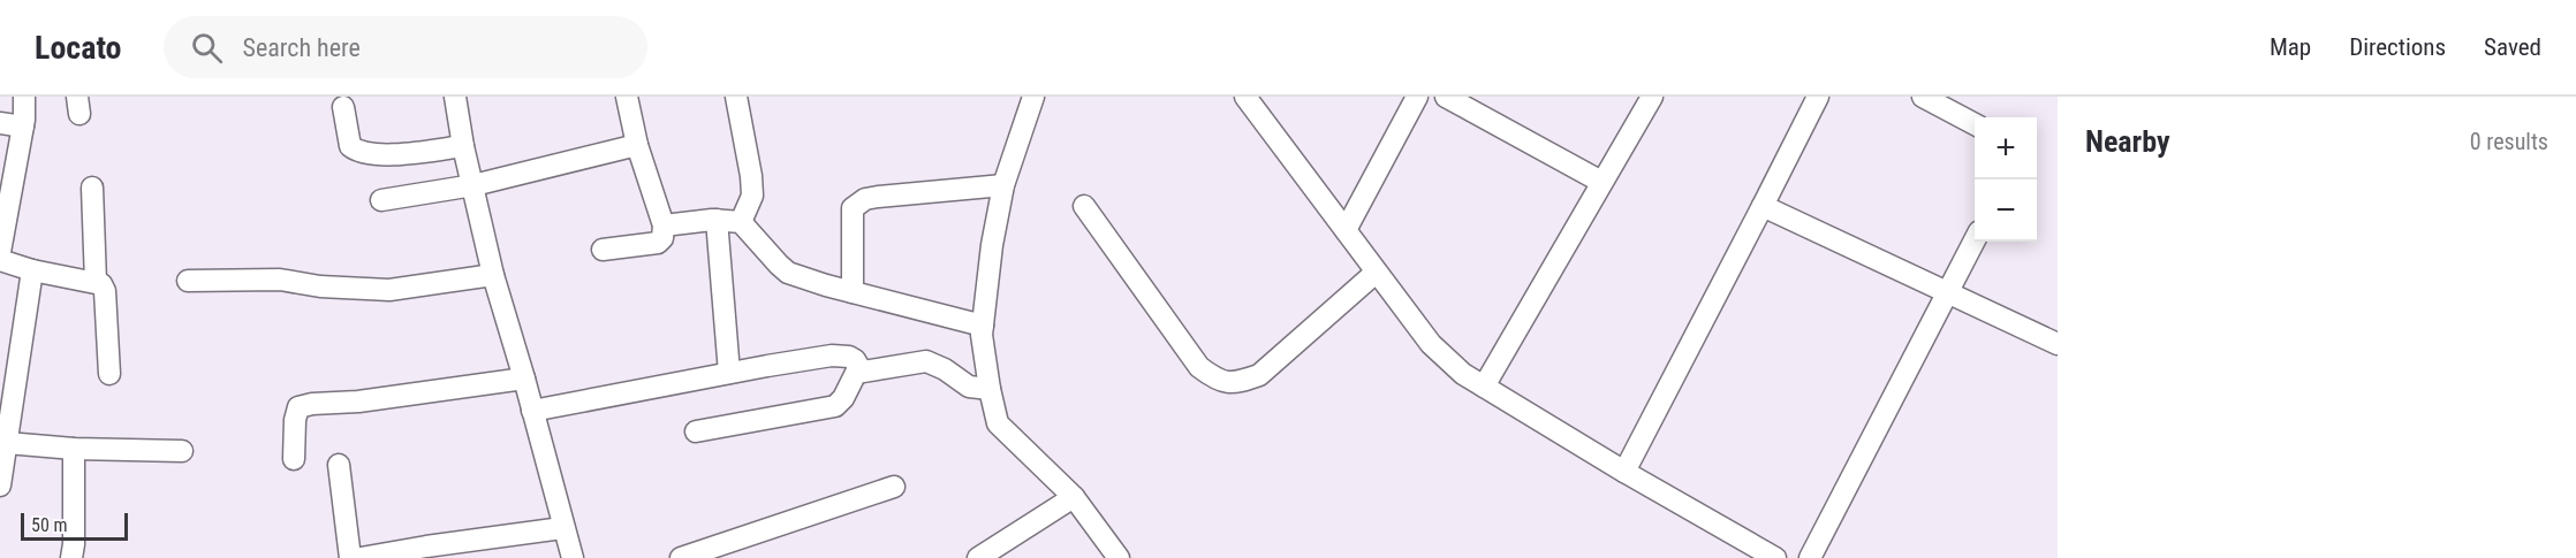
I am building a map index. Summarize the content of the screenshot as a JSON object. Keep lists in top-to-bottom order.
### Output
{
  "scale_bar": "50 m",
  "page": {
    "header": "Locato",
    "search": "Search here",
    "nav": ["Map", "Directions", "Saved"],
    "heading": ["Nearby", "0 results"],
    "map_buttons": ["+", "−"],
    "scale": "50 m"
  }
}
